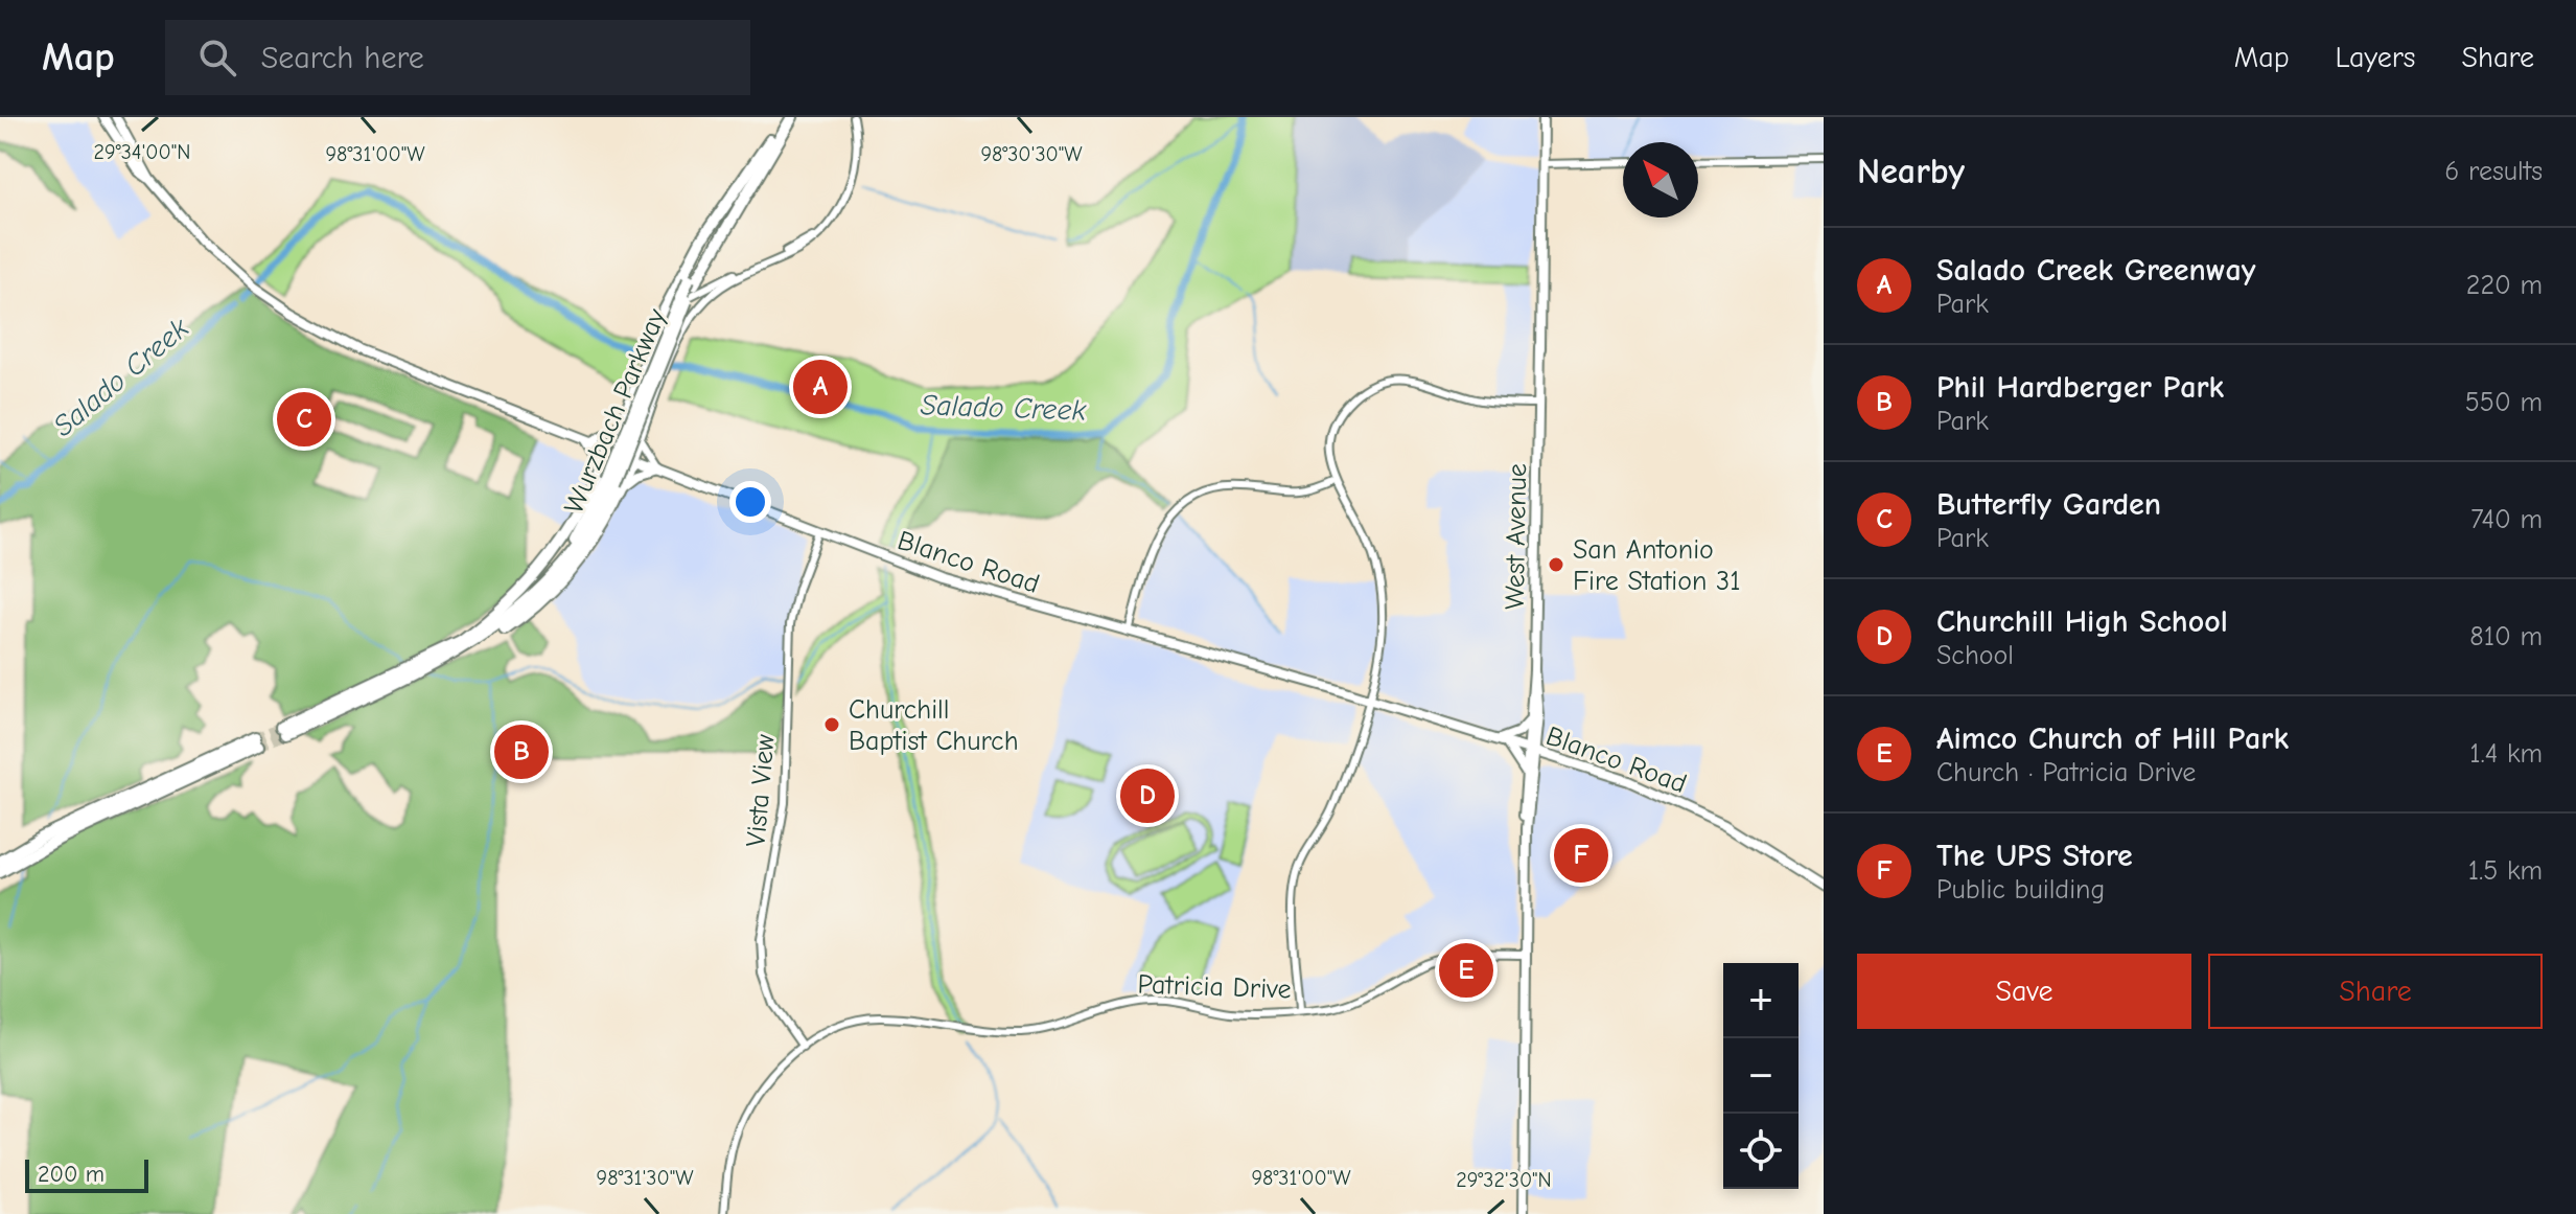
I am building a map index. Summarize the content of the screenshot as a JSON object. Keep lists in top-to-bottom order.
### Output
{
  "streets": {
    "highway": ["Wurzbach Parkway"],
    "main road": ["West Avenue", "Blanco Road"],
    "street": ["Vista View", "Patricia Drive"]
  },
  "crossings": [
    ["Wurzbach Parkway", "Blanco Road"],
    ["West Avenue", "Blanco Road"],
    ["West Avenue", "Patricia Drive"],
    ["Blanco Road", "Vista View"],
    ["Vista View", "Patricia Drive"]
  ],
  "water": ["Salado Creek"],
  "places": ["San Antonio Fire Station 31", "Churchill Baptist Church"],
  "scale_bar": "200 m",
  "north": "top left",
  "page": {
    "header": "Map",
    "search": "Search here",
    "nav": ["Map", "Layers", "Share"],
    "heading": ["Nearby", "6 results"],
    "list": [
      {
        "mark": "A",
        "name": "Salado Creek Greenway",
        "note": "Park",
        "value": "220 m"
      },
      {
        "mark": "B",
        "name": "Phil Hardberger Park",
        "note": "Park",
        "value": "550 m"
      },
      {
        "mark": "C",
        "name": "Butterfly Garden",
        "note": "Park",
        "value": "740 m"
      },
      {
        "mark": "D",
        "name": "Churchill High School",
        "note": "School",
        "value": "810 m"
      },
      {
        "mark": "E",
        "name": "Aimco Church of Hill Park",
        "note": "Church · Patricia Drive",
        "value": "1.4 km"
      },
      {
        "mark": "F",
        "name": "The UPS Store",
        "note": "Public building",
        "value": "1.5 km"
      }
    ],
    "pins": [
      "A",
      "C",
      "B",
      "D",
      "F",
      "E"
    ],
    "buttons": ["Save", "Share"],
    "map_buttons": ["+", "−"],
    "scale": "200 m"
  },
  "coordinates": [
    "29°34'00\"N",
    "98°30'30\"W",
    "98°31'00\"W",
    "98°31'30\"W",
    "29°32'30\"N"
  ]
}
